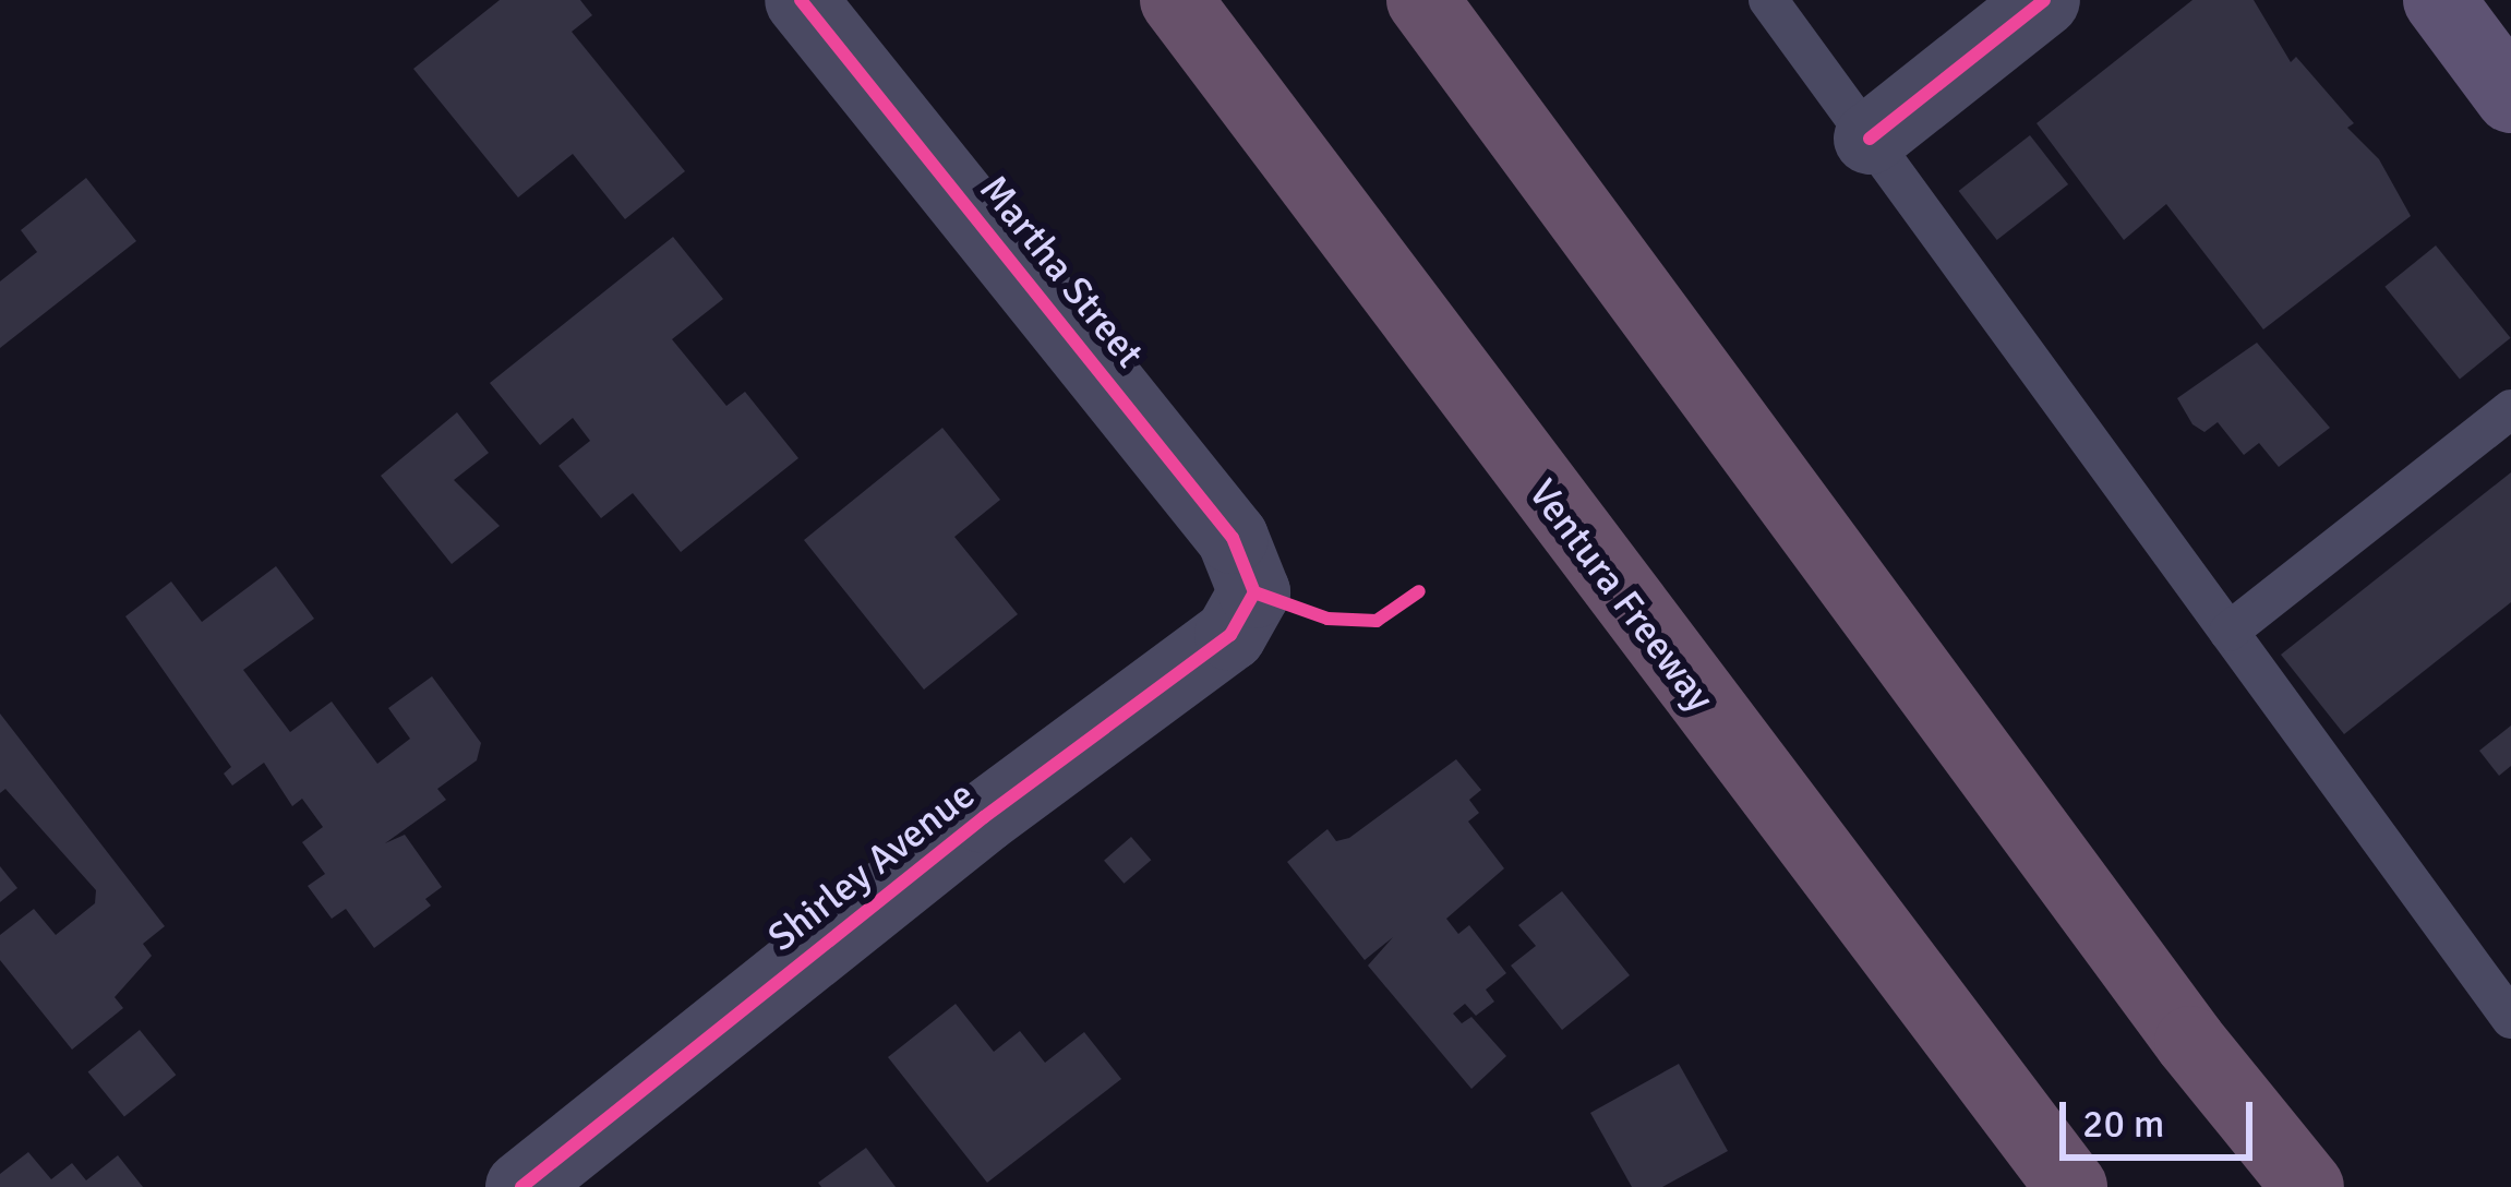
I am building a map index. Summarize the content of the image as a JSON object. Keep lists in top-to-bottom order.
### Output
{
  "streets": {
    "highway": ["Ventura Freeway"],
    "street": ["Martha Street", "Shirley Avenue"]
  },
  "crossings": [
    ["Martha Street", "Shirley Avenue"]
  ],
  "scale_bar": "20 m"
}
